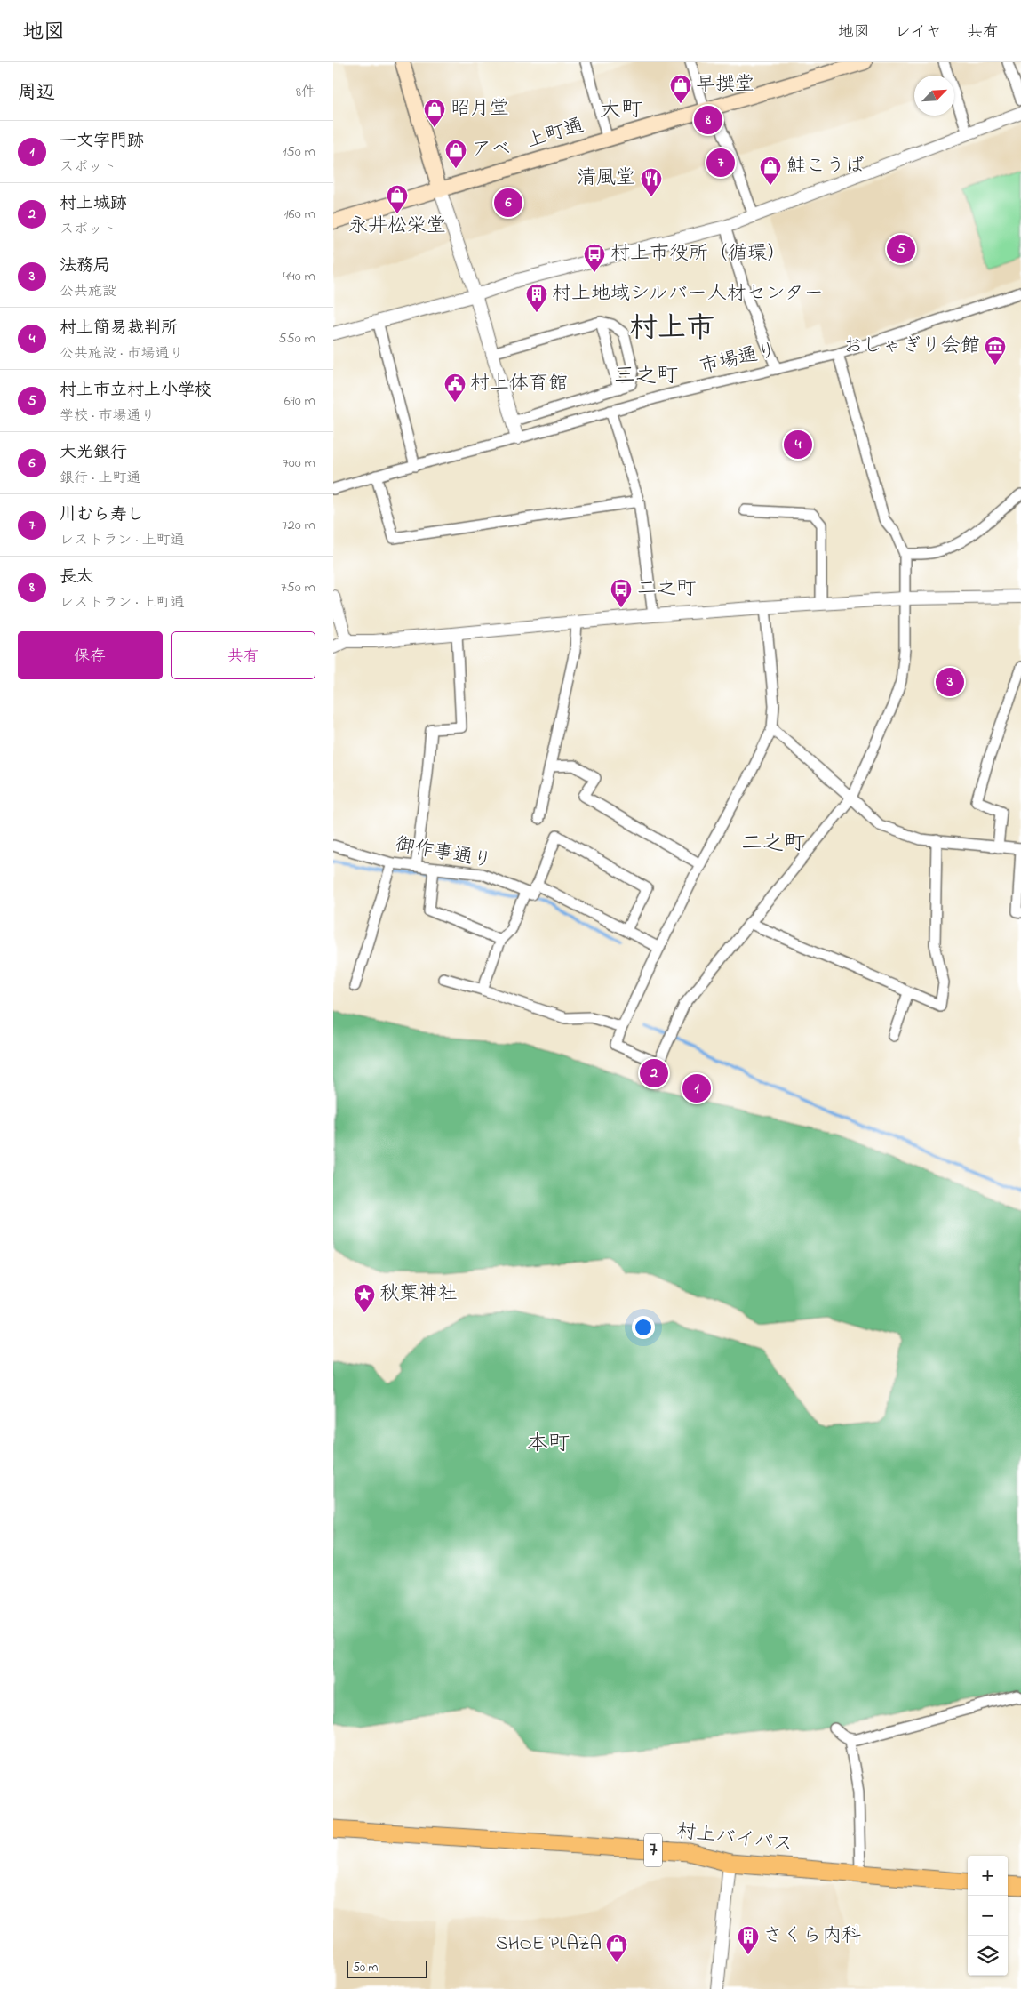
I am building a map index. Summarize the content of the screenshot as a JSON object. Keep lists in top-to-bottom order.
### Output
{
  "streets": {
    "highway": ["村上バイパス", "7"],
    "main road": ["上町通"],
    "street": ["市場通り", "御作事通り"]
  },
  "districts": [
    "大町",
    "村上市",
    "三之町",
    "二之町",
    "本町"
  ],
  "places": {
    "shop": [
      "早撰堂",
      "昭月堂",
      "アベ",
      "鮭こうば",
      "永井松栄堂",
      "SHOE PLAZA"
    ],
    "restaurant": ["清風堂"],
    "bus stop": ["村上市役所（循環）", "二之町"],
    "building": ["村上地域シルバー人材センター", "さくら内科"],
    "museum": ["おしゃぎり会館"],
    "public building": ["村上体育館"],
    "place": ["秋葉神社"]
  },
  "scale_bar": "50 m",
  "north": "top right",
  "page": {
    "header": "地図",
    "nav": ["地図", "レイヤ", "共有"],
    "heading": ["周辺", "8件"],
    "pins": [
      "8",
      "7",
      "6",
      "5",
      "4",
      "3",
      "2",
      "1"
    ],
    "list": [
      {
        "mark": "1",
        "name": "一文字門跡",
        "note": "スポット",
        "value": "150 m"
      },
      {
        "mark": "2",
        "name": "村上城跡",
        "note": "スポット",
        "value": "160 m"
      },
      {
        "mark": "3",
        "name": "法務局",
        "note": "公共施設",
        "value": "440 m"
      },
      {
        "mark": "4",
        "name": "村上簡易裁判所",
        "note": "公共施設 · 市場通り",
        "value": "550 m"
      },
      {
        "mark": "5",
        "name": "村上市立村上小学校",
        "note": "学校 · 市場通り",
        "value": "690 m"
      },
      {
        "mark": "6",
        "name": "大光銀行",
        "note": "銀行 · 上町通",
        "value": "700 m"
      },
      {
        "mark": "7",
        "name": "川むら寿し",
        "note": "レストラン · 上町通",
        "value": "720 m"
      },
      {
        "mark": "8",
        "name": "長太",
        "note": "レストラン · 上町通",
        "value": "750 m"
      }
    ],
    "buttons": ["保存", "共有"],
    "map_buttons": ["+", "−"],
    "scale": "50 m"
  }
}
